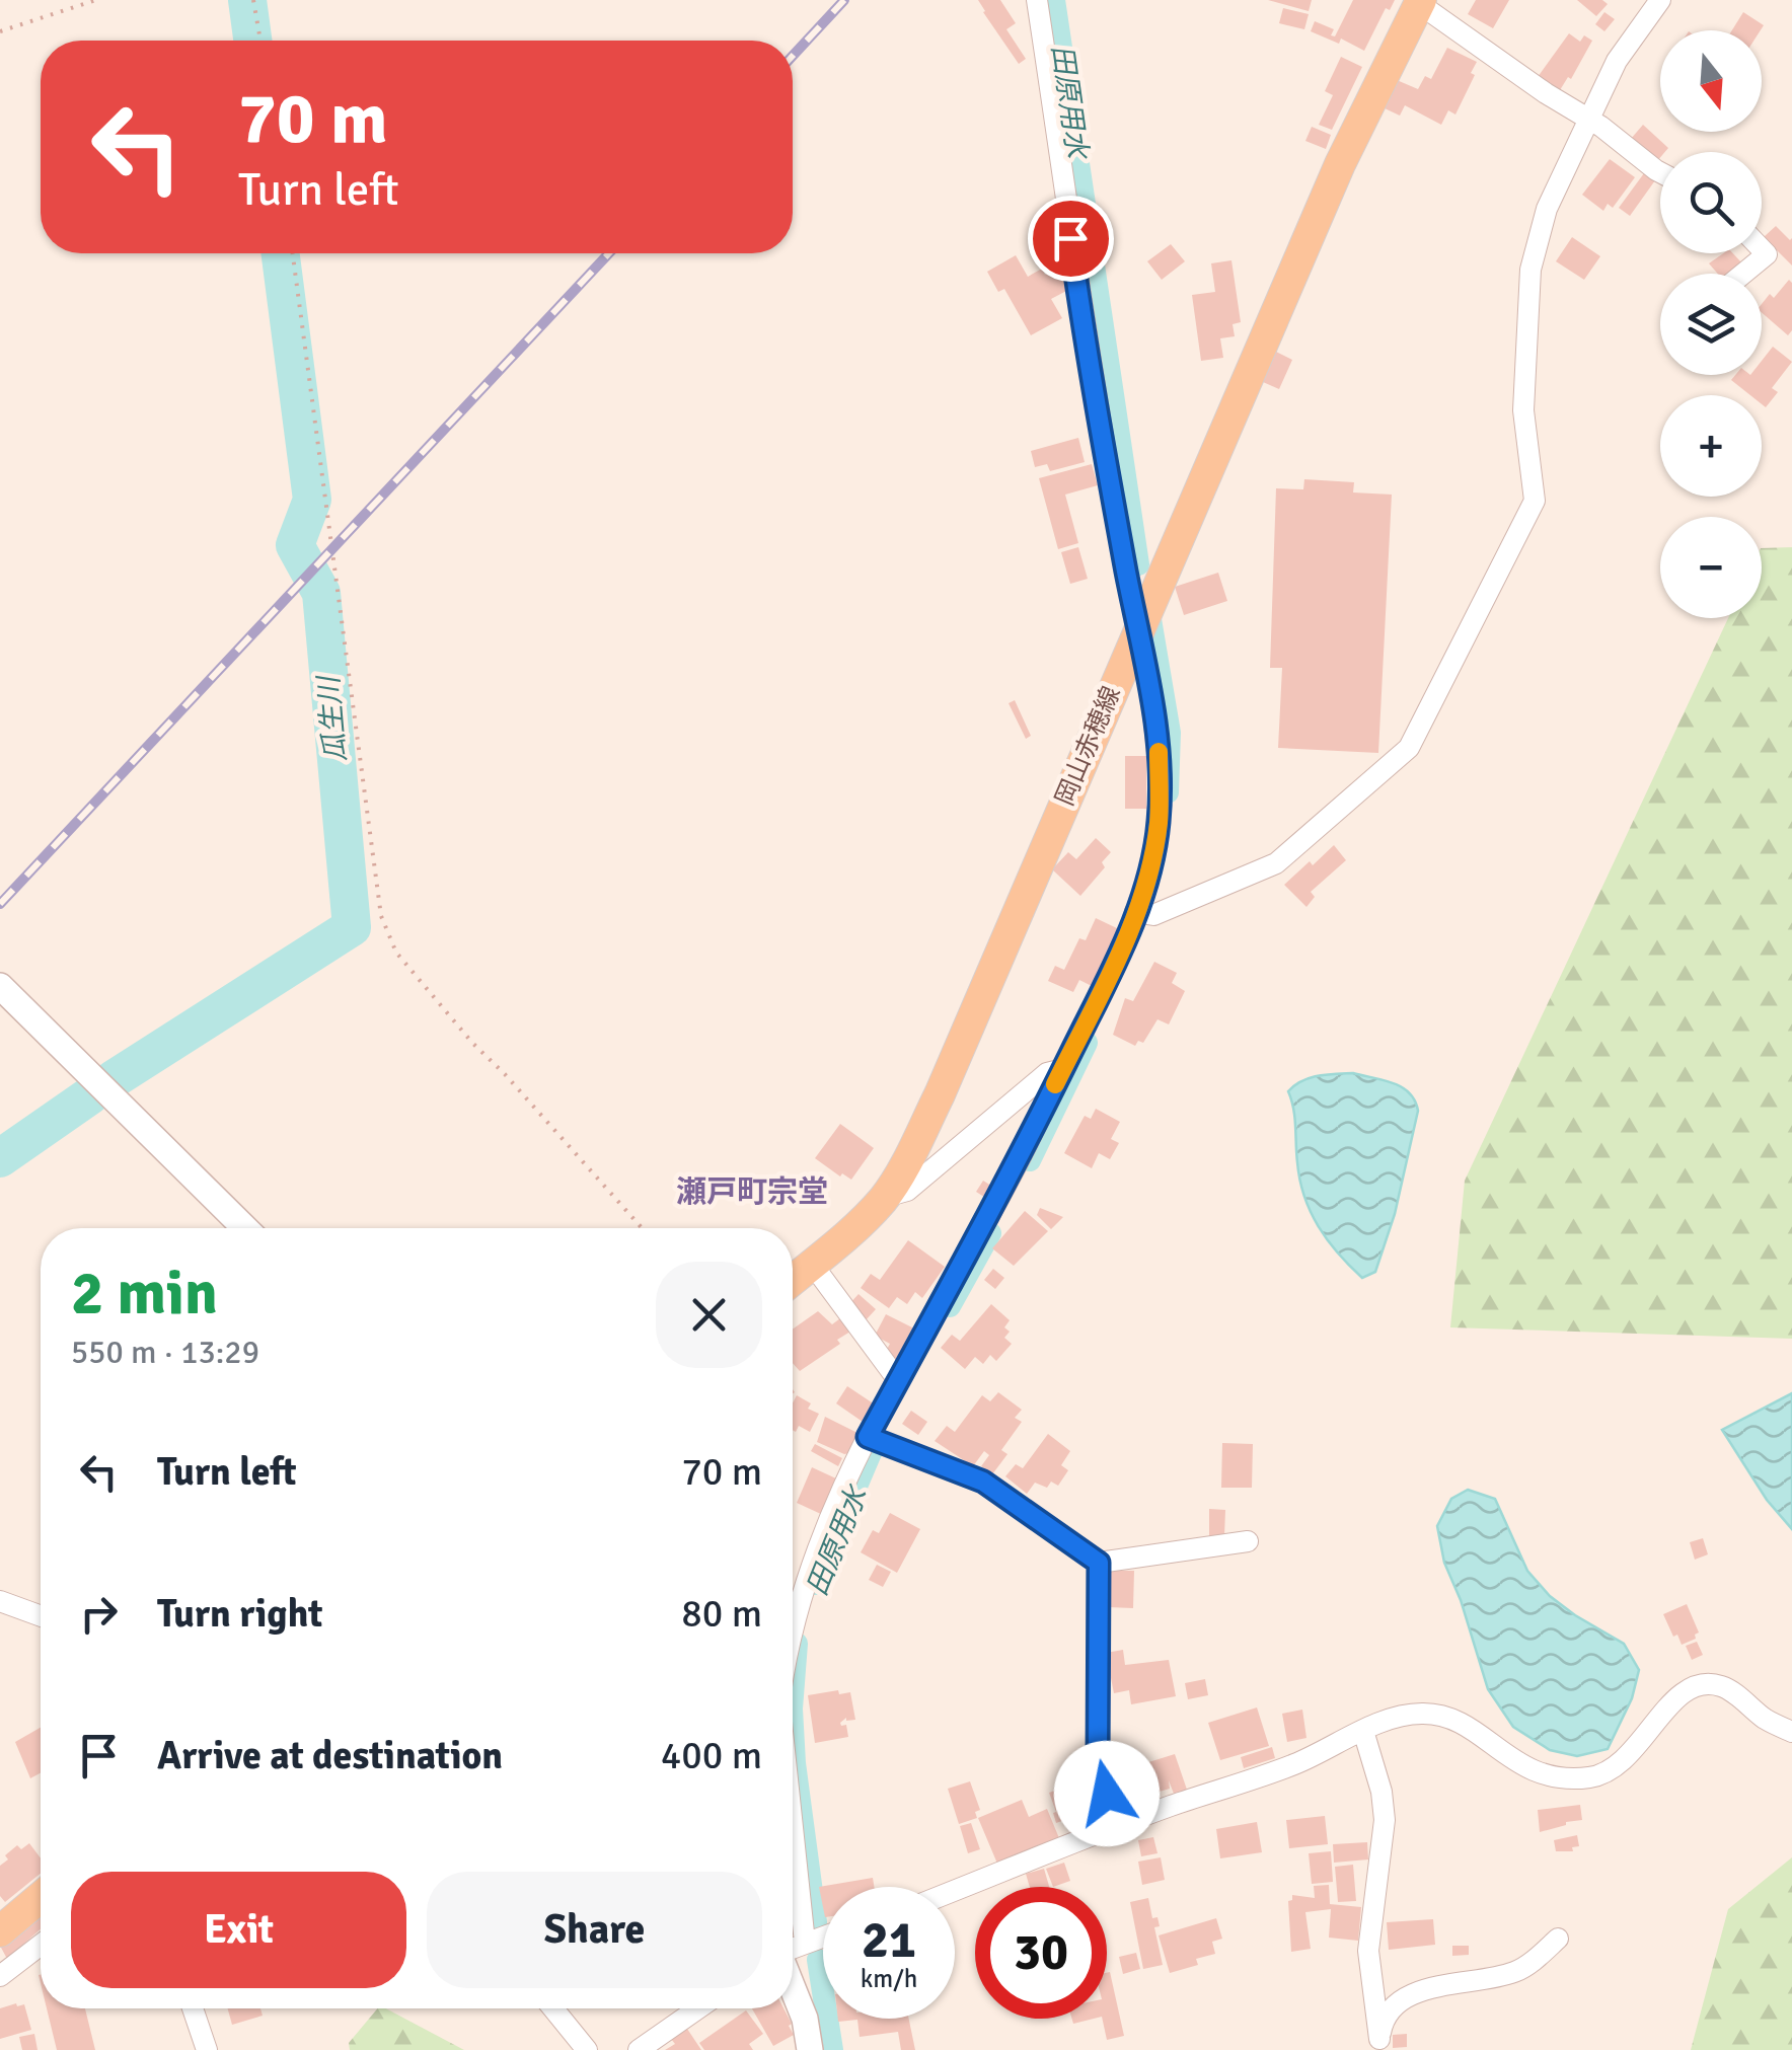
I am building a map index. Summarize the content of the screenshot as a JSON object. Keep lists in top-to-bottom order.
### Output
{
  "streets": {
    "main road": ["岡山赤穂線"]
  },
  "districts": ["瀬戸町宗堂"],
  "water": ["田原用水", "瓜生川"],
  "north": "bottom",
  "page": {
    "map_buttons": ["+", "−"],
    "turn": ["70 m", "Turn left"],
    "heading": ["2 min", "550 m · 13:29"],
    "list": [
      {
        "name": "Turn left",
        "value": "70 m"
      },
      {
        "name": "Turn right",
        "value": "80 m"
      },
      {
        "name": "Arrive at destination",
        "value": "400 m"
      }
    ],
    "buttons": ["Exit", "Share"],
    "speed": "21 km/h",
    "limit": "30"
  }
}
